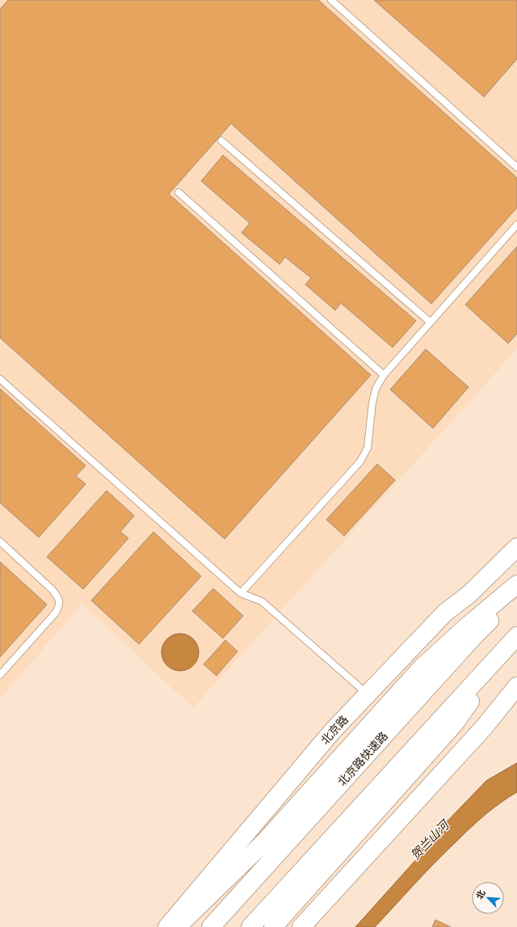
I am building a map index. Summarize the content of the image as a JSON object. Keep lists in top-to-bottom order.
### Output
{
  "streets": {
    "main road": ["北京路", "北京路快速路"]
  },
  "water": ["贺兰山河"],
  "north": "top left"
}
